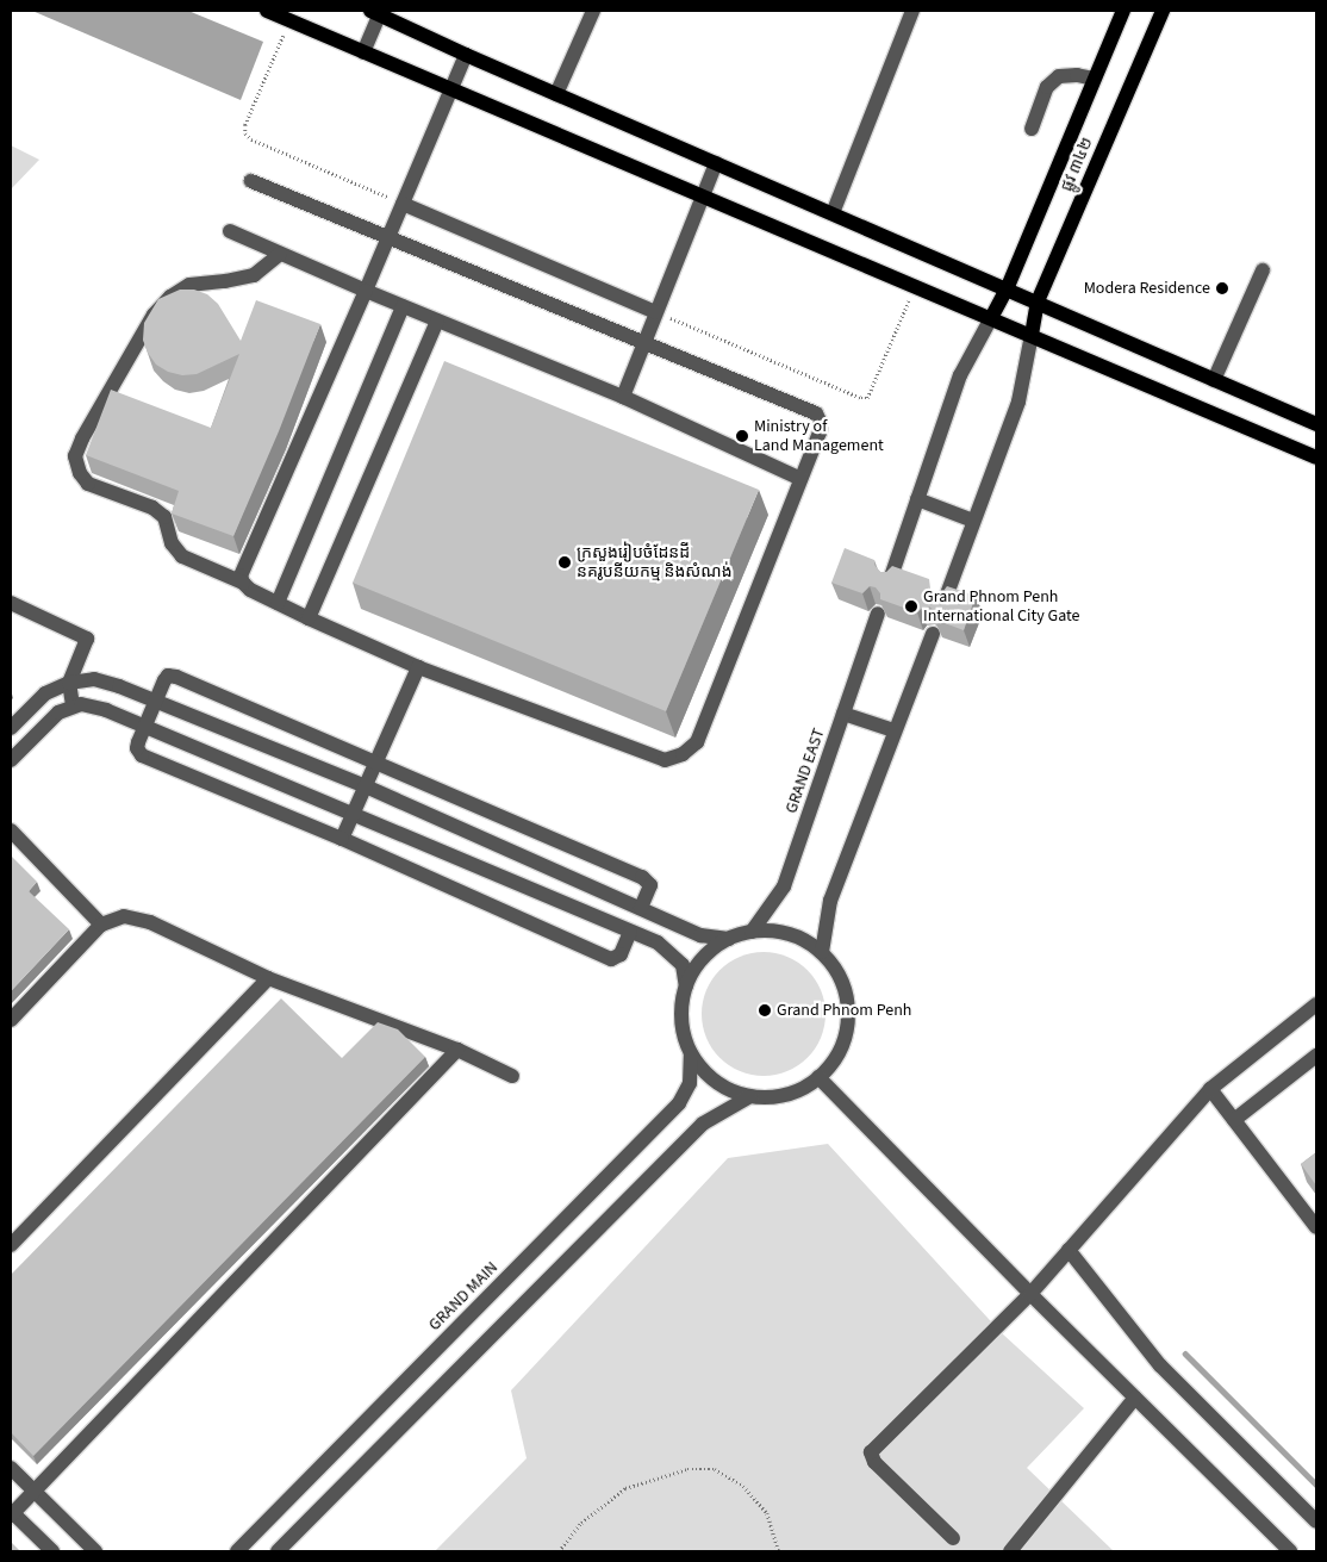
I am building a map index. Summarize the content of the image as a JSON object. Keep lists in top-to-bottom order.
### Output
{
  "streets": {
    "main road": ["ផ្លូវ ៣៤២"],
    "street": ["GRAND EAST", "GRAND MAIN"]
  },
  "crossings": [
    ["GRAND EAST", "GRAND MAIN"]
  ],
  "places": [
    "Modera Residence",
    "Ministry of Land Management",
    "ក្រសួងរៀបចំដែនដី នគរូបនីយកម្ម និងសំណង់",
    "Grand Phnom Penh International City Gate",
    "Grand Phnom Penh"
  ]
}
